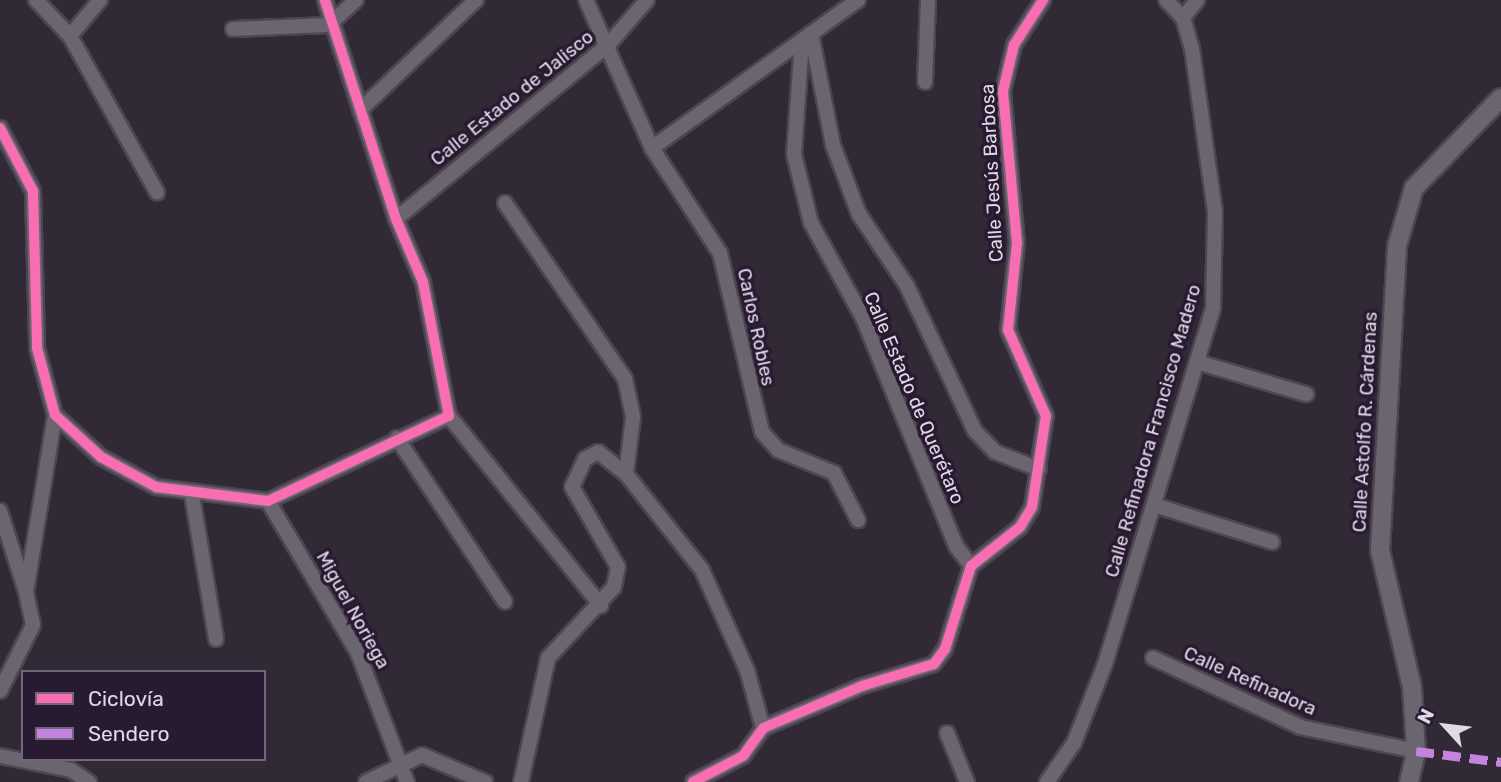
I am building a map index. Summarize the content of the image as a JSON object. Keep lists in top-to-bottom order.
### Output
{
  "streets": {
    "street": [
      "Calle Estado de Jalisco",
      "Calle Jesús Barbosa",
      "Carlos Robles",
      "Calle Estado de Querétaro",
      "Calle Astolfo R. Cárdenas",
      "Calle Refinadora Francisco Madero",
      "Miguel Noriega",
      "Calle Refinadora"
    ]
  },
  "crossings": [
    ["Calle Estado de Jalisco", "Carlos Robles"],
    ["Calle Jesús Barbosa", "Calle Estado de Querétaro"],
    ["Calle Astolfo R. Cárdenas", "Calle Refinadora"]
  ],
  "legend": ["Ciclovía", "Sendero"],
  "north": "top left"
}
